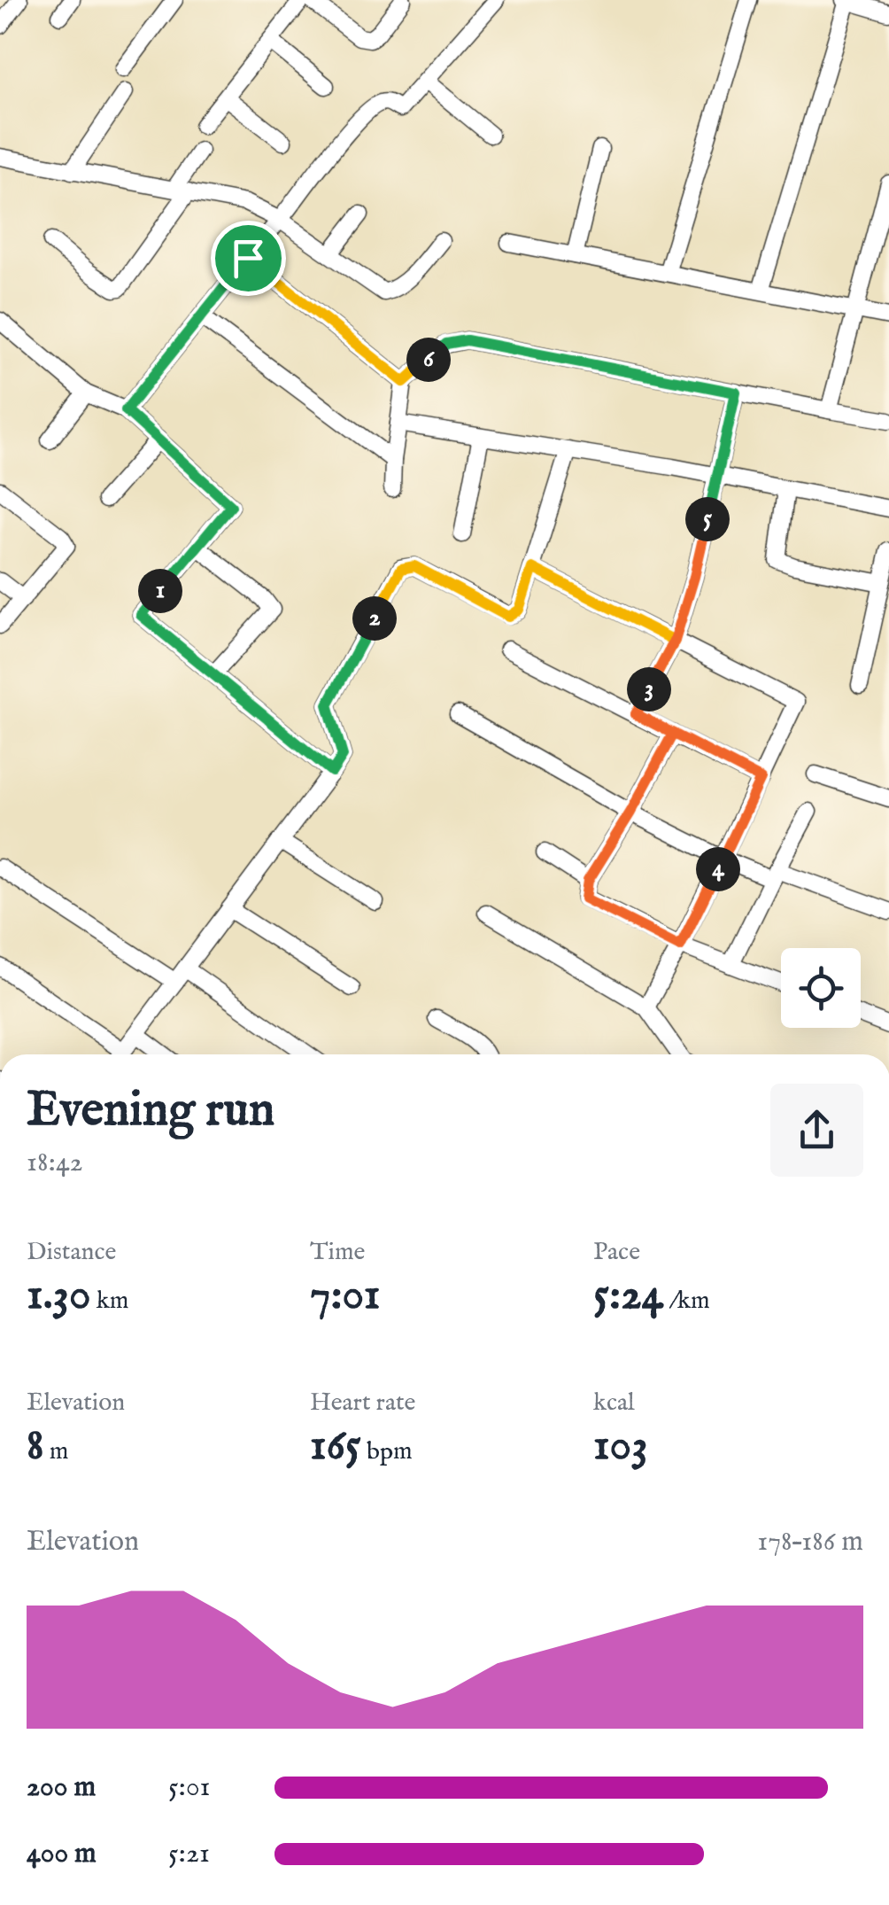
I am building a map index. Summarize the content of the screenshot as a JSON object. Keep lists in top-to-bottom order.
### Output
{
  "page": {
    "pins": [
      "6",
      "5",
      "1",
      "2",
      "3",
      "4"
    ],
    "heading": ["Evening run", "18:42"],
    "stats": [
      ["Distance", "1.30 km"],
      ["Time", "7:01"],
      ["Pace", "5:24 /km"],
      ["Elevation", "8 m"],
      ["Heart rate", "165 bpm"],
      ["kcal", "103"]
    ],
    "chart": ["Elevation", "178–186 m"],
    "list": [
      {
        "name": "200 m",
        "note": "5:01"
      },
      {
        "name": "400 m",
        "note": "5:21"
      }
    ]
  }
}
